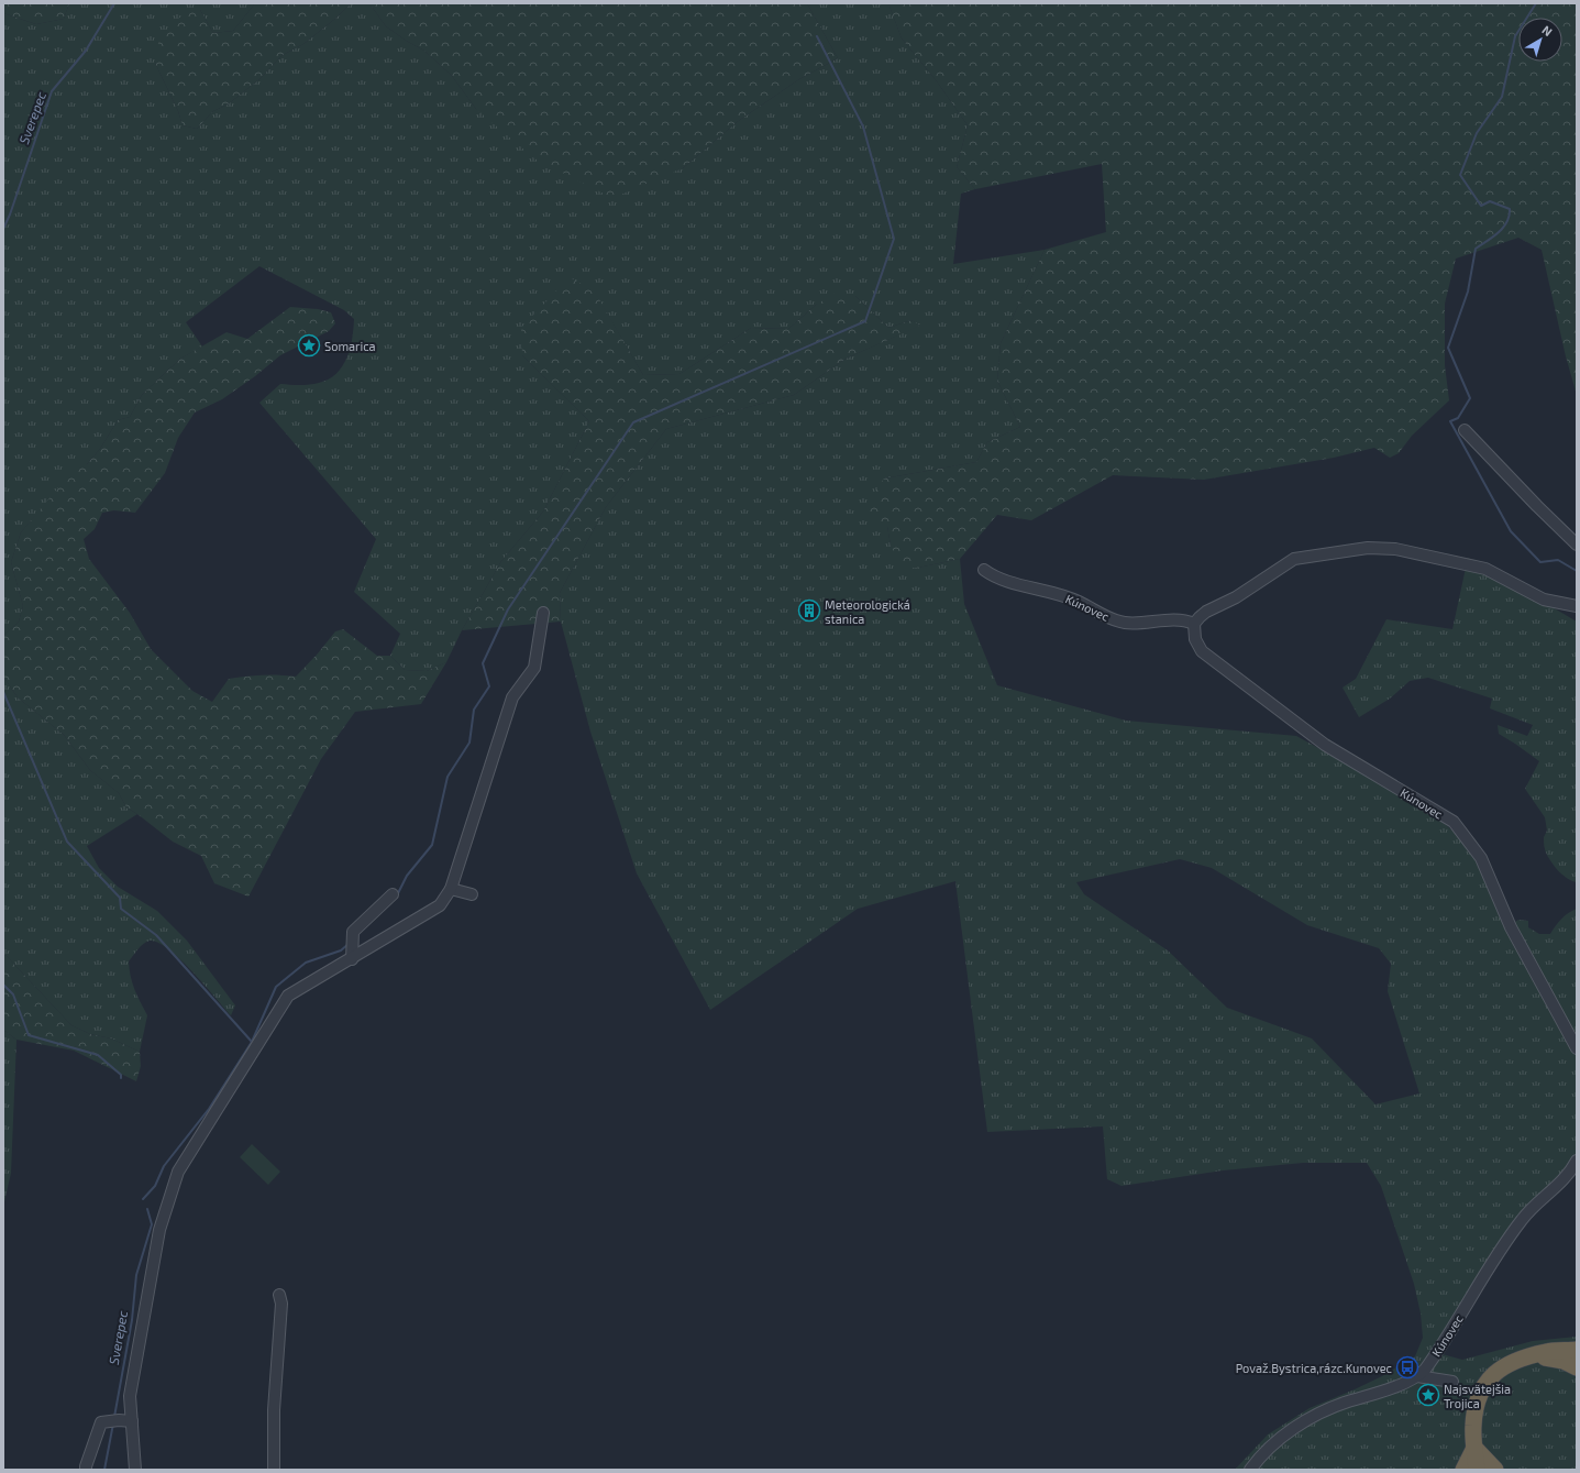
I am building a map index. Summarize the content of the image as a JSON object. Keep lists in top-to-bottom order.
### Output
{
  "streets": {
    "street": ["Kúnovec"]
  },
  "water": ["Sverepec"],
  "places": {
    "place": ["Somarica", "Najsvätejšia Trojica"],
    "building": ["Meteorologická stanica"],
    "bus stop": ["Považ.Bystrica,rázc.Kunovec"]
  },
  "north": "top right"
}
